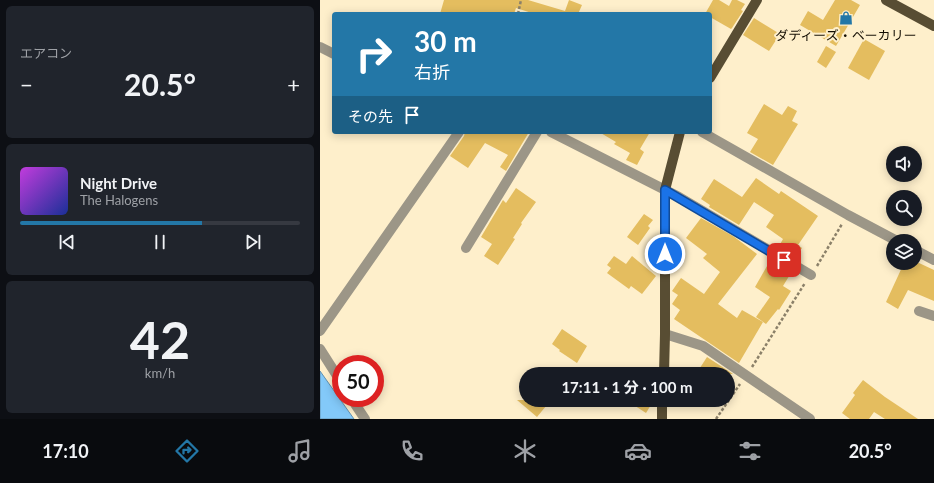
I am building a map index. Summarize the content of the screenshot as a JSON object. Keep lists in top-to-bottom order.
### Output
{
  "places": {
    "shop": ["ダディーズ・ベーカリー"]
  },
  "page": {
    "tile": [
      "エアコン",
      ["42", "km/h"]
    ],
    "turn": ["30 m", "右折"],
    "heat": ["−", "20.5°", "+"],
    "then": "その先",
    "song": ["Night Drive", "The Halogens"],
    "limit": "50",
    "trip": "17:11 · 1 分 · 100 m",
    "tabs": ["17:10", "20.5°"]
  }
}
